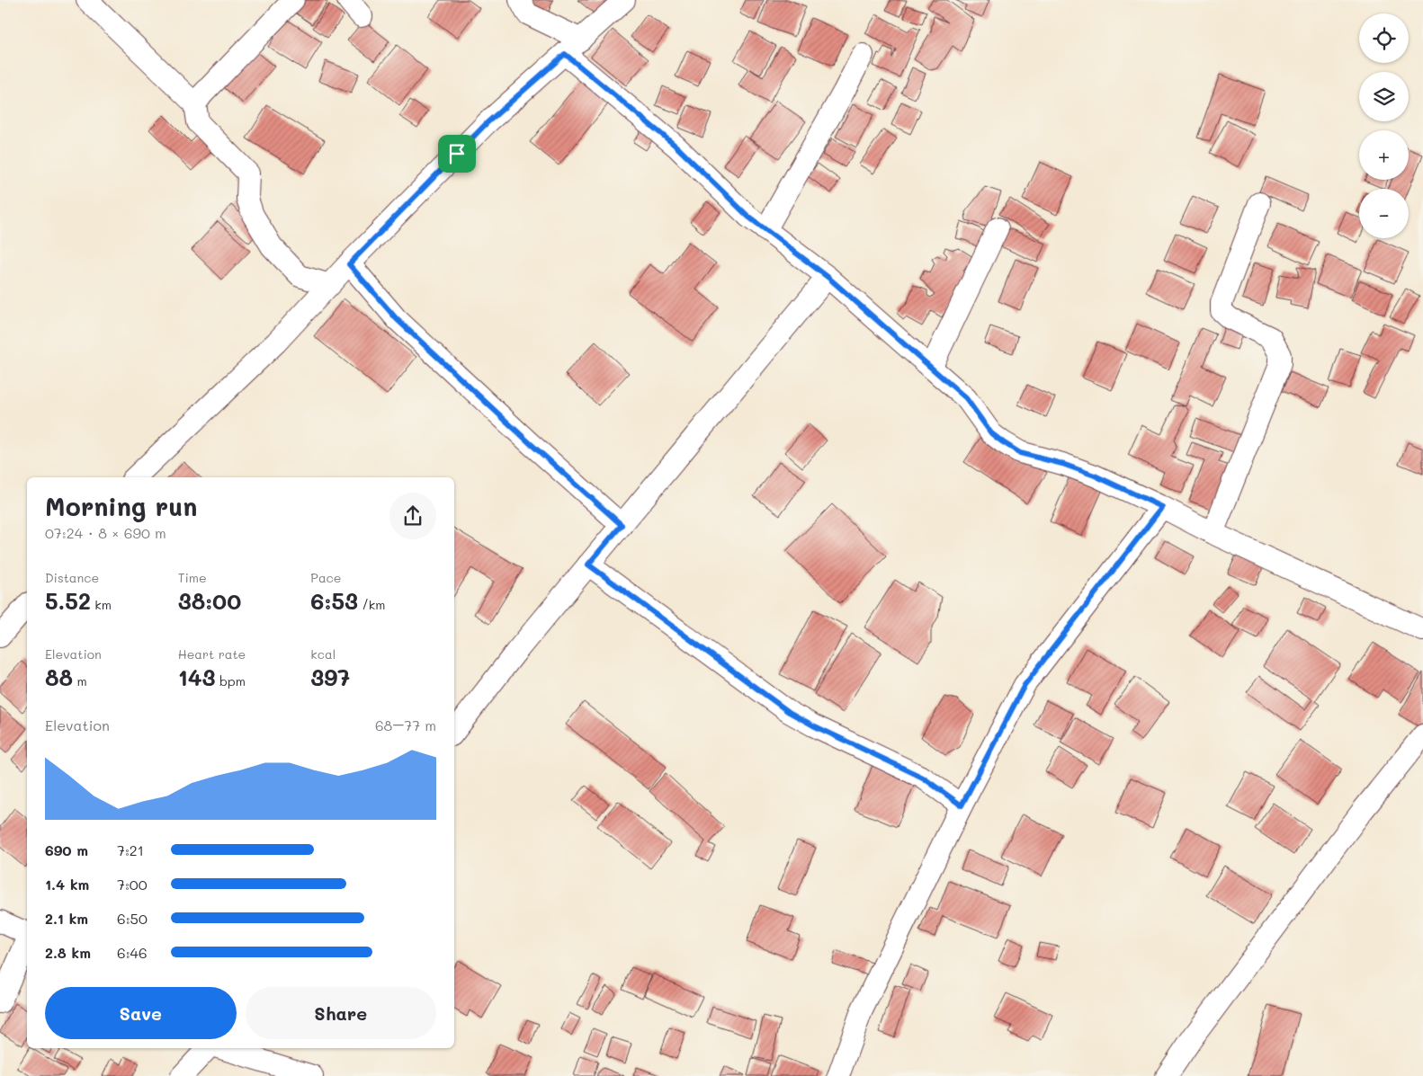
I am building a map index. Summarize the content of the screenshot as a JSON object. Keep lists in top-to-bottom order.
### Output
{
  "page": {
    "map_buttons": ["+", "−"],
    "heading": ["Morning run", "07:24 · 8 × 690 m"],
    "stats": [
      ["Distance", "5.52 km"],
      ["Time", "38:00"],
      ["Pace", "6:53 /km"],
      ["Elevation", "88 m"],
      ["Heart rate", "143 bpm"],
      ["kcal", "397"]
    ],
    "chart": ["Elevation", "68–77 m"],
    "list": [
      {
        "name": "690 m",
        "note": "7:21"
      },
      {
        "name": "1.4 km",
        "note": "7:00"
      },
      {
        "name": "2.1 km",
        "note": "6:50"
      },
      {
        "name": "2.8 km",
        "note": "6:46"
      }
    ],
    "buttons": ["Save", "Share"]
  }
}
